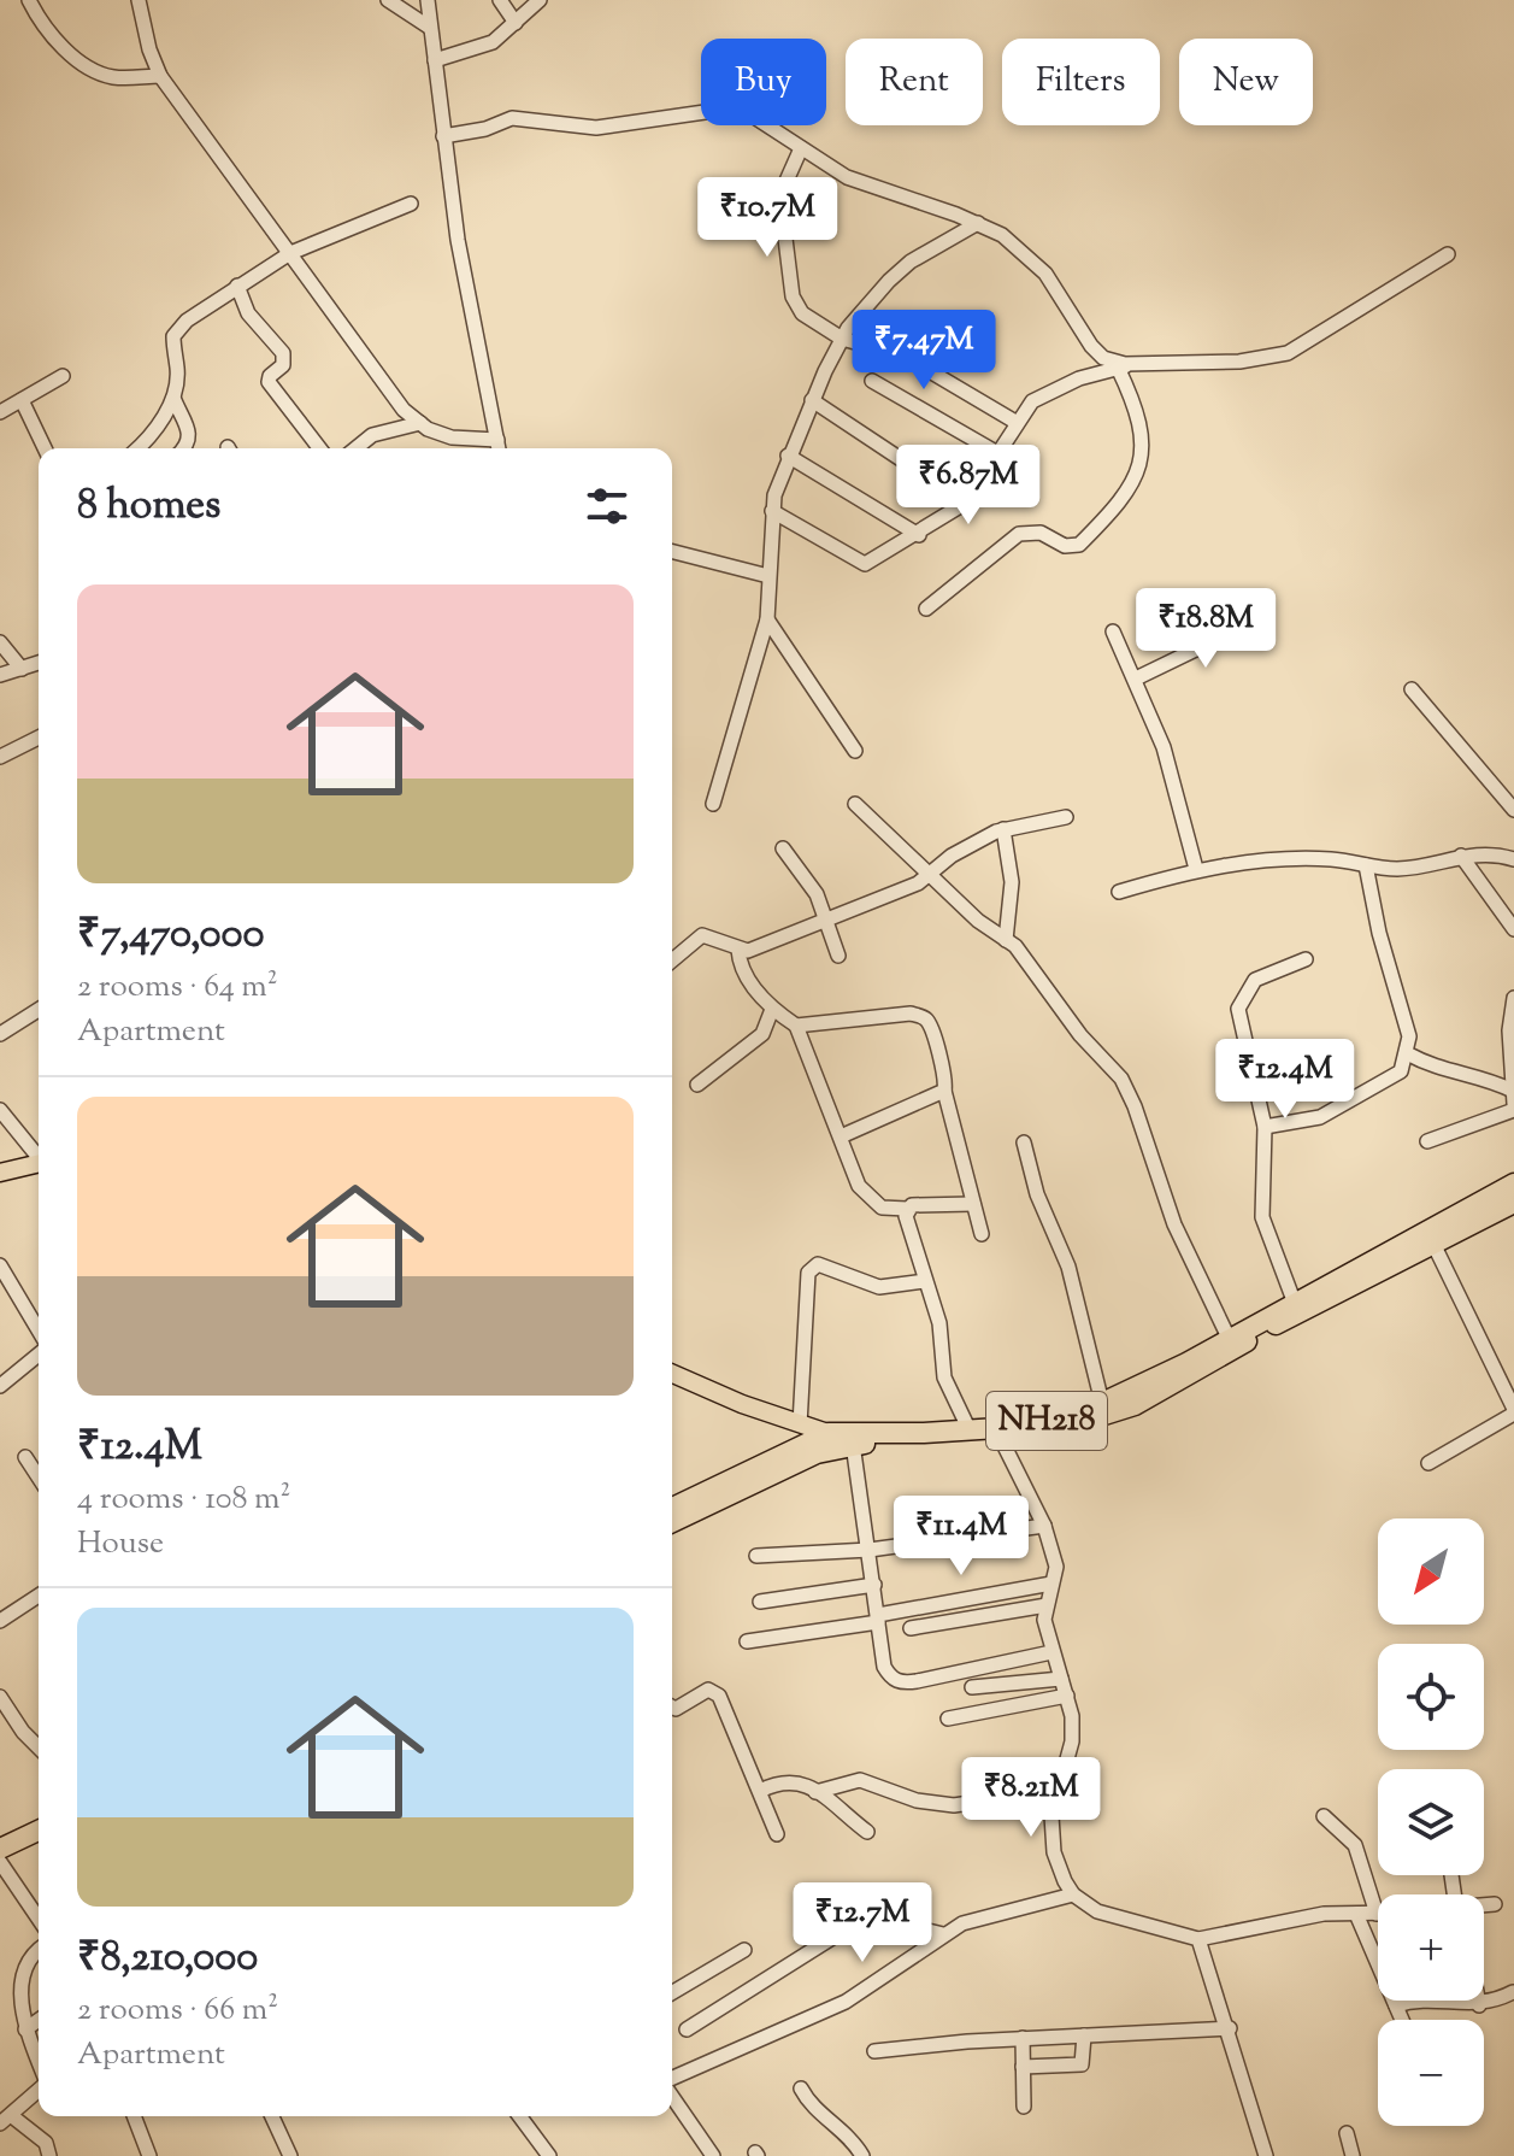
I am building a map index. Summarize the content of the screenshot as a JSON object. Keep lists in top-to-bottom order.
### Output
{
  "streets": {
    "highway": ["NH218"]
  },
  "north": "bottom left",
  "page": {
    "chip": [
      "Buy",
      "Rent",
      "Filters",
      "New"
    ],
    "price": [
      "₹10.7M",
      "₹7.47M",
      "₹6.87M",
      "₹18.8M",
      "₹12.4M",
      "₹11.4M",
      "₹8.21M",
      "₹12.7M"
    ],
    "heading": "8 homes",
    "list": [
      {
        "name": "₹7,470,000",
        "note": "2 rooms · 64 m² · Apartment"
      },
      {
        "name": "₹12.4M",
        "note": "4 rooms · 108 m² · House"
      },
      {
        "name": "₹8,210,000",
        "note": "2 rooms · 66 m² · Apartment"
      }
    ],
    "map_buttons": ["+", "−"]
  }
}
